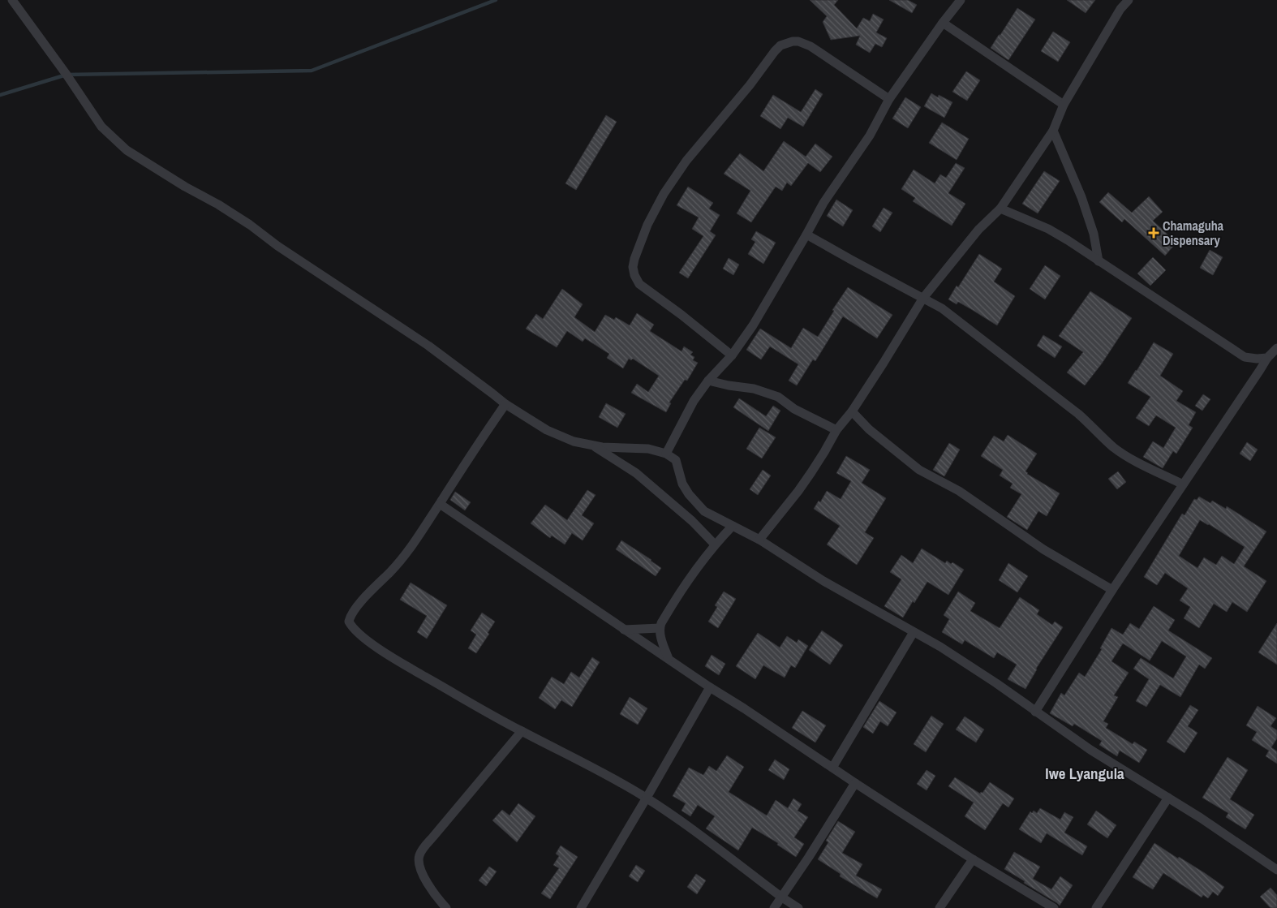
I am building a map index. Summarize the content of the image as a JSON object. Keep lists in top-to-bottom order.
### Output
{
  "districts": ["Iwe Lyangula"],
  "places": {
    "health": ["Chamaguha Dispensary"]
  }
}
